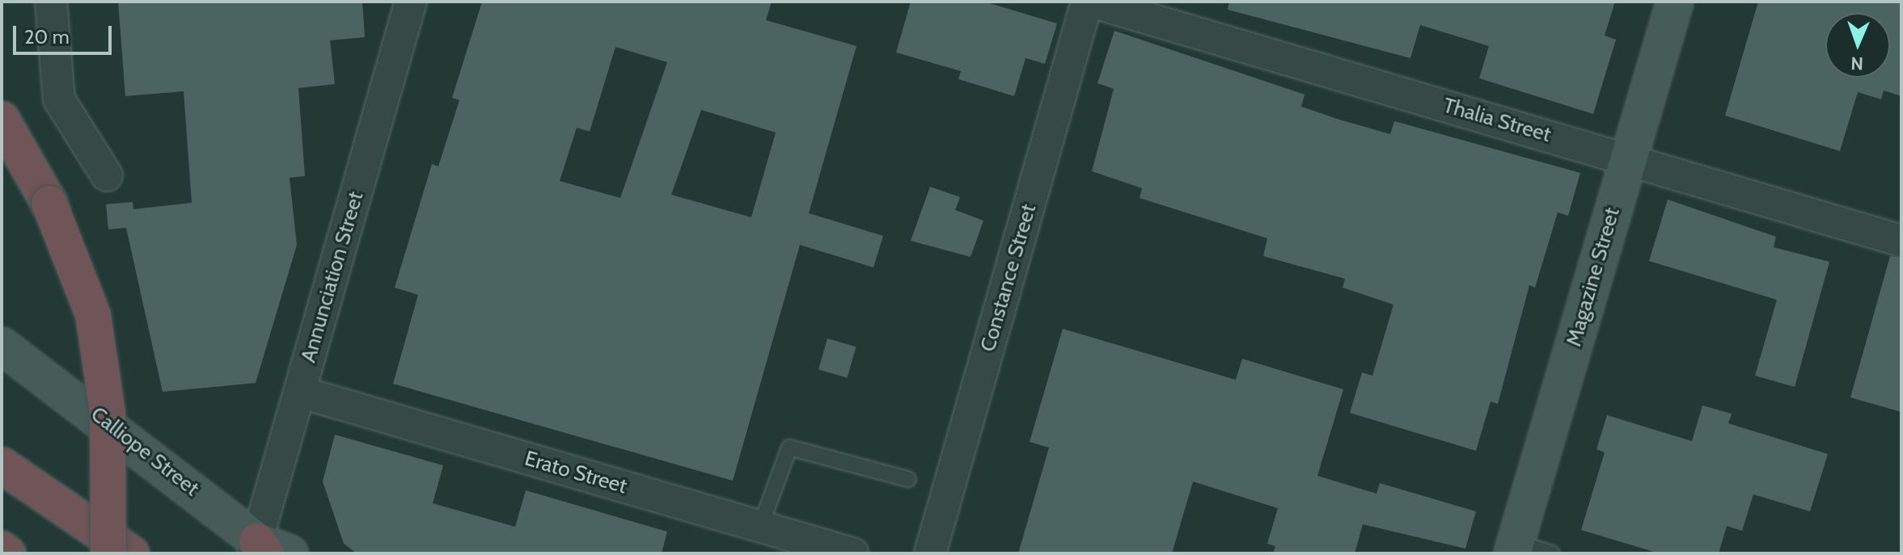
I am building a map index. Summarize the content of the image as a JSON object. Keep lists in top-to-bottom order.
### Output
{
  "streets": {
    "street": [
      "Thalia Street",
      "Annunciation Street",
      "Magazine Street",
      "Constance Street",
      "Calliope Street",
      "Erato Street"
    ]
  },
  "crossings": [
    ["Thalia Street", "Magazine Street"],
    ["Thalia Street", "Constance Street"],
    ["Annunciation Street", "Calliope Street"],
    ["Annunciation Street", "Erato Street"]
  ],
  "scale_bar": "20 m",
  "north": "bottom"
}
